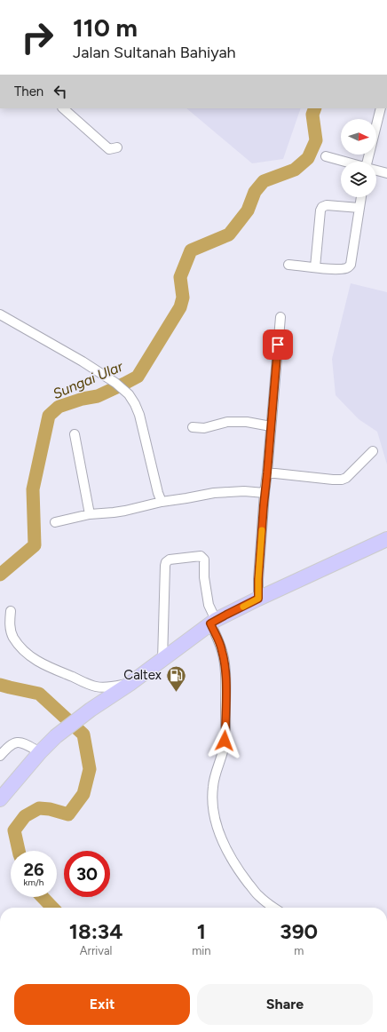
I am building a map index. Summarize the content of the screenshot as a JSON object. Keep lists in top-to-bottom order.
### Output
{
  "water": ["Sungai Ular"],
  "places": {
    "fuel station": ["Caltex"]
  },
  "north": "right",
  "page": {
    "turn": ["110 m", "Jalan Sultanah Bahiyah"],
    "then": "Then",
    "speed": "26 km/h",
    "limit": "30",
    "eta": [
      "18:34",
      "Arrival",
      "1",
      "min",
      "390",
      "m"
    ],
    "buttons": ["Exit", "Share"]
  }
}
